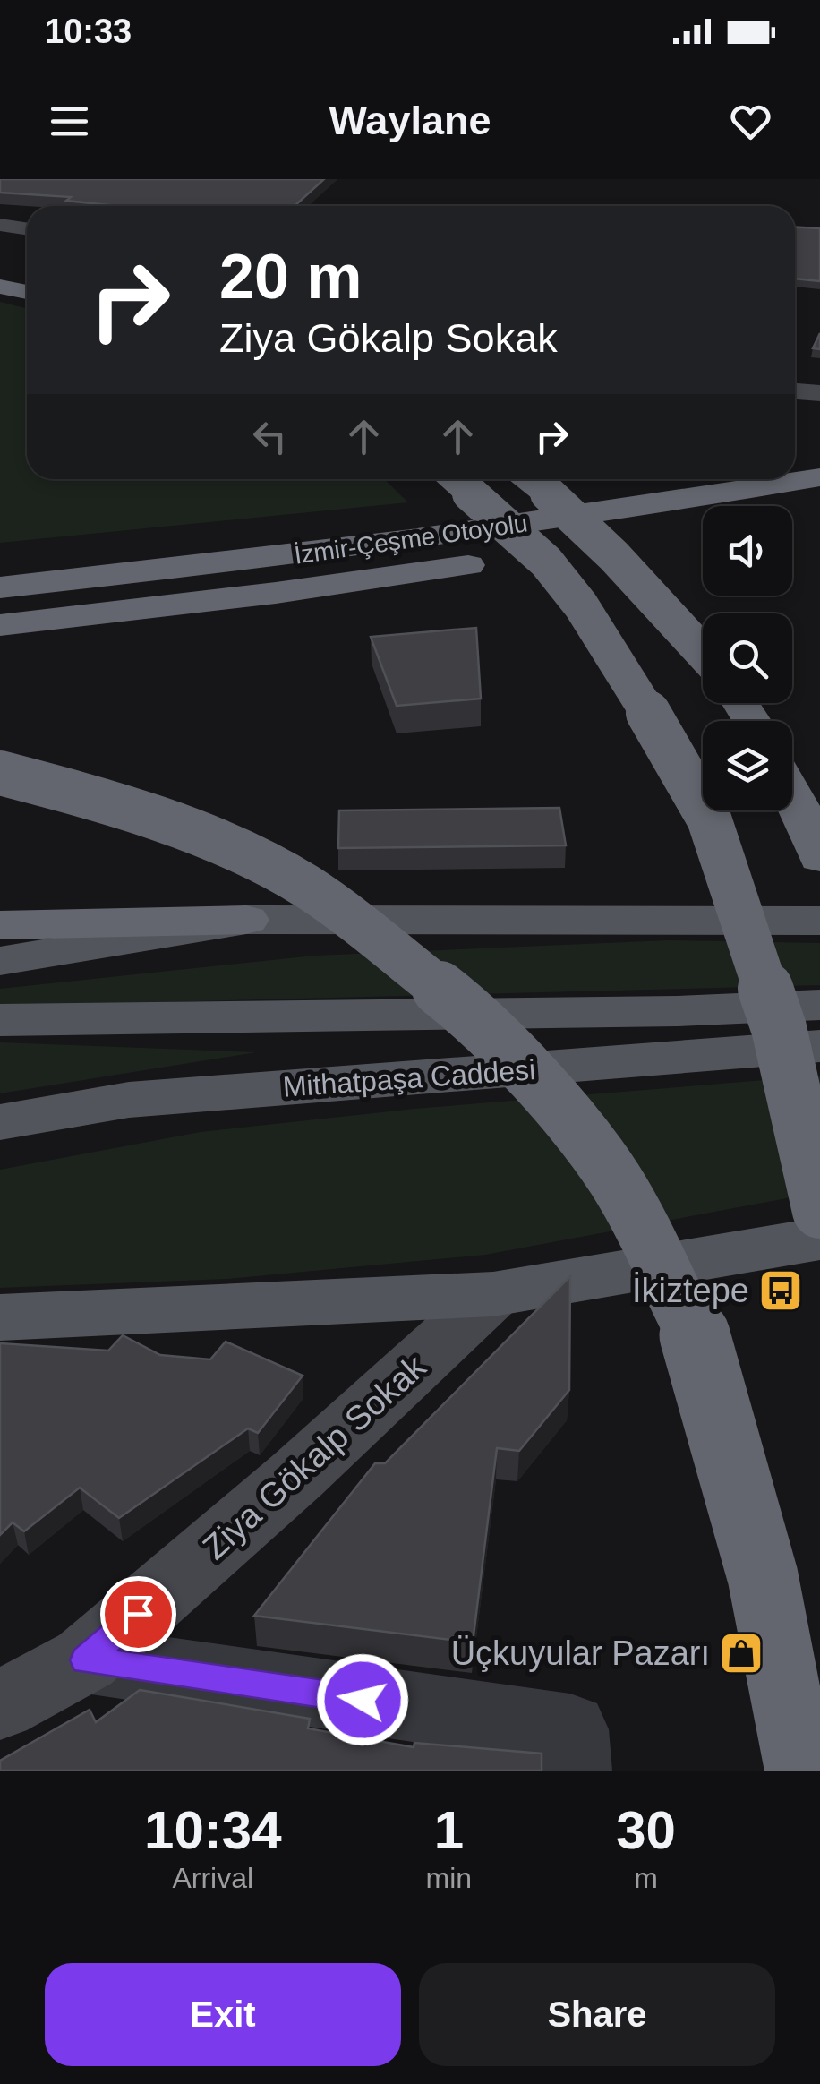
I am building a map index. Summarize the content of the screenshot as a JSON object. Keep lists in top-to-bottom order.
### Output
{
  "streets": {
    "highway": ["İzmir-Çeşme Otoyolu"],
    "main road": ["Mithatpaşa Caddesi", "Ziya Gökalp Sokak"]
  },
  "places": {
    "bus stop": ["İkiztepe"],
    "shop": ["Üçkuyular Pazarı"]
  },
  "page": {
    "status": "10:33",
    "header": "Waylane",
    "turn": ["20 m", "Ziya Gökalp Sokak"],
    "eta": [
      "10:34",
      "Arrival",
      "1",
      "min",
      "30",
      "m"
    ],
    "buttons": ["Exit", "Share"]
  }
}
